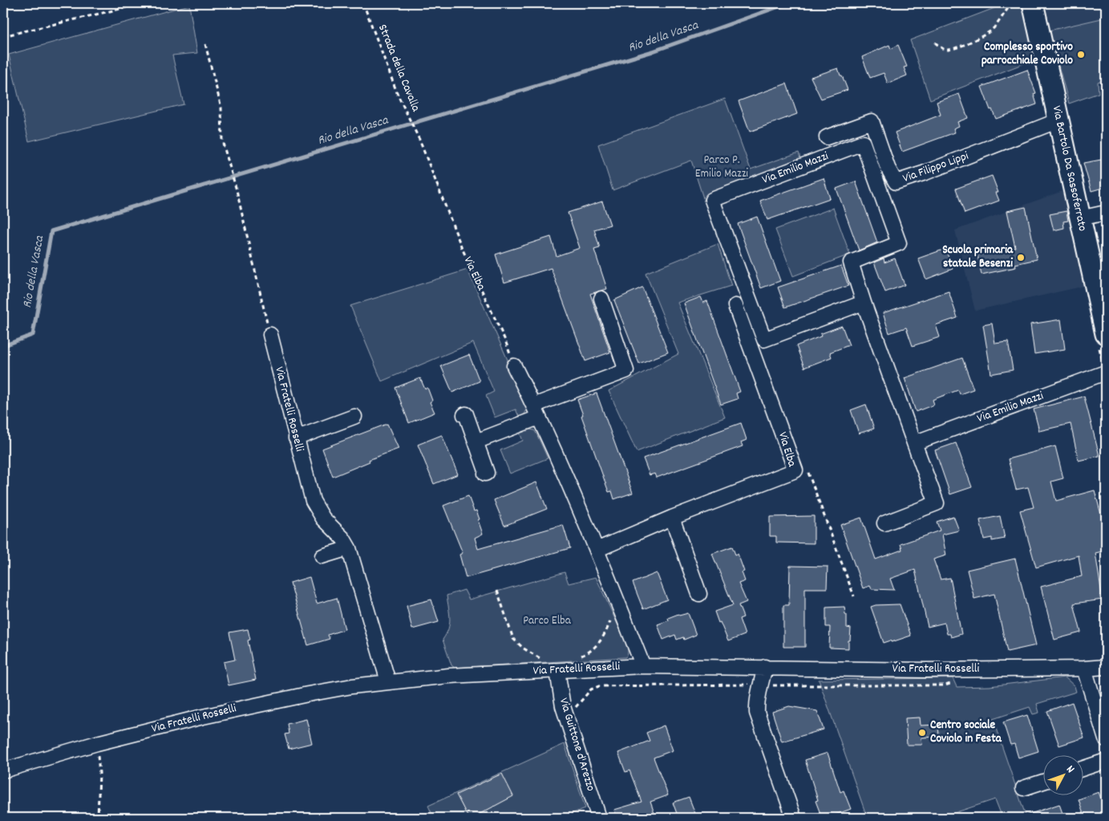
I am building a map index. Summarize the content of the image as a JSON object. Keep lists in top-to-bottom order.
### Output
{
  "streets": {
    "street": [
      "Via Filippo Lippi",
      "Via Emilio Mazzi",
      "Via Bartolo Da Sassoferrato",
      "Via Elba",
      "Via Fratelli Rosselli",
      "Via Guittone d'Arezzo"
    ],
    "path": ["Strada della Cavalla"]
  },
  "crossings": [
    ["Strada della Cavalla", "Via Elba"],
    ["Via Filippo Lippi", "Via Bartolo Da Sassoferrato"],
    ["Via Fratelli Rosselli", "Via Guittone d'Arezzo"]
  ],
  "water": ["Rio della Vasca"],
  "parks": ["Parco P. Emilio Mazzi", "Parco Elba"],
  "places": ["Complesso sportivo parrocchiale Coviolo", "Scuola primaria statale Besenzi", "Centro sociale Coviolo in Festa"],
  "north": "top right"
}
